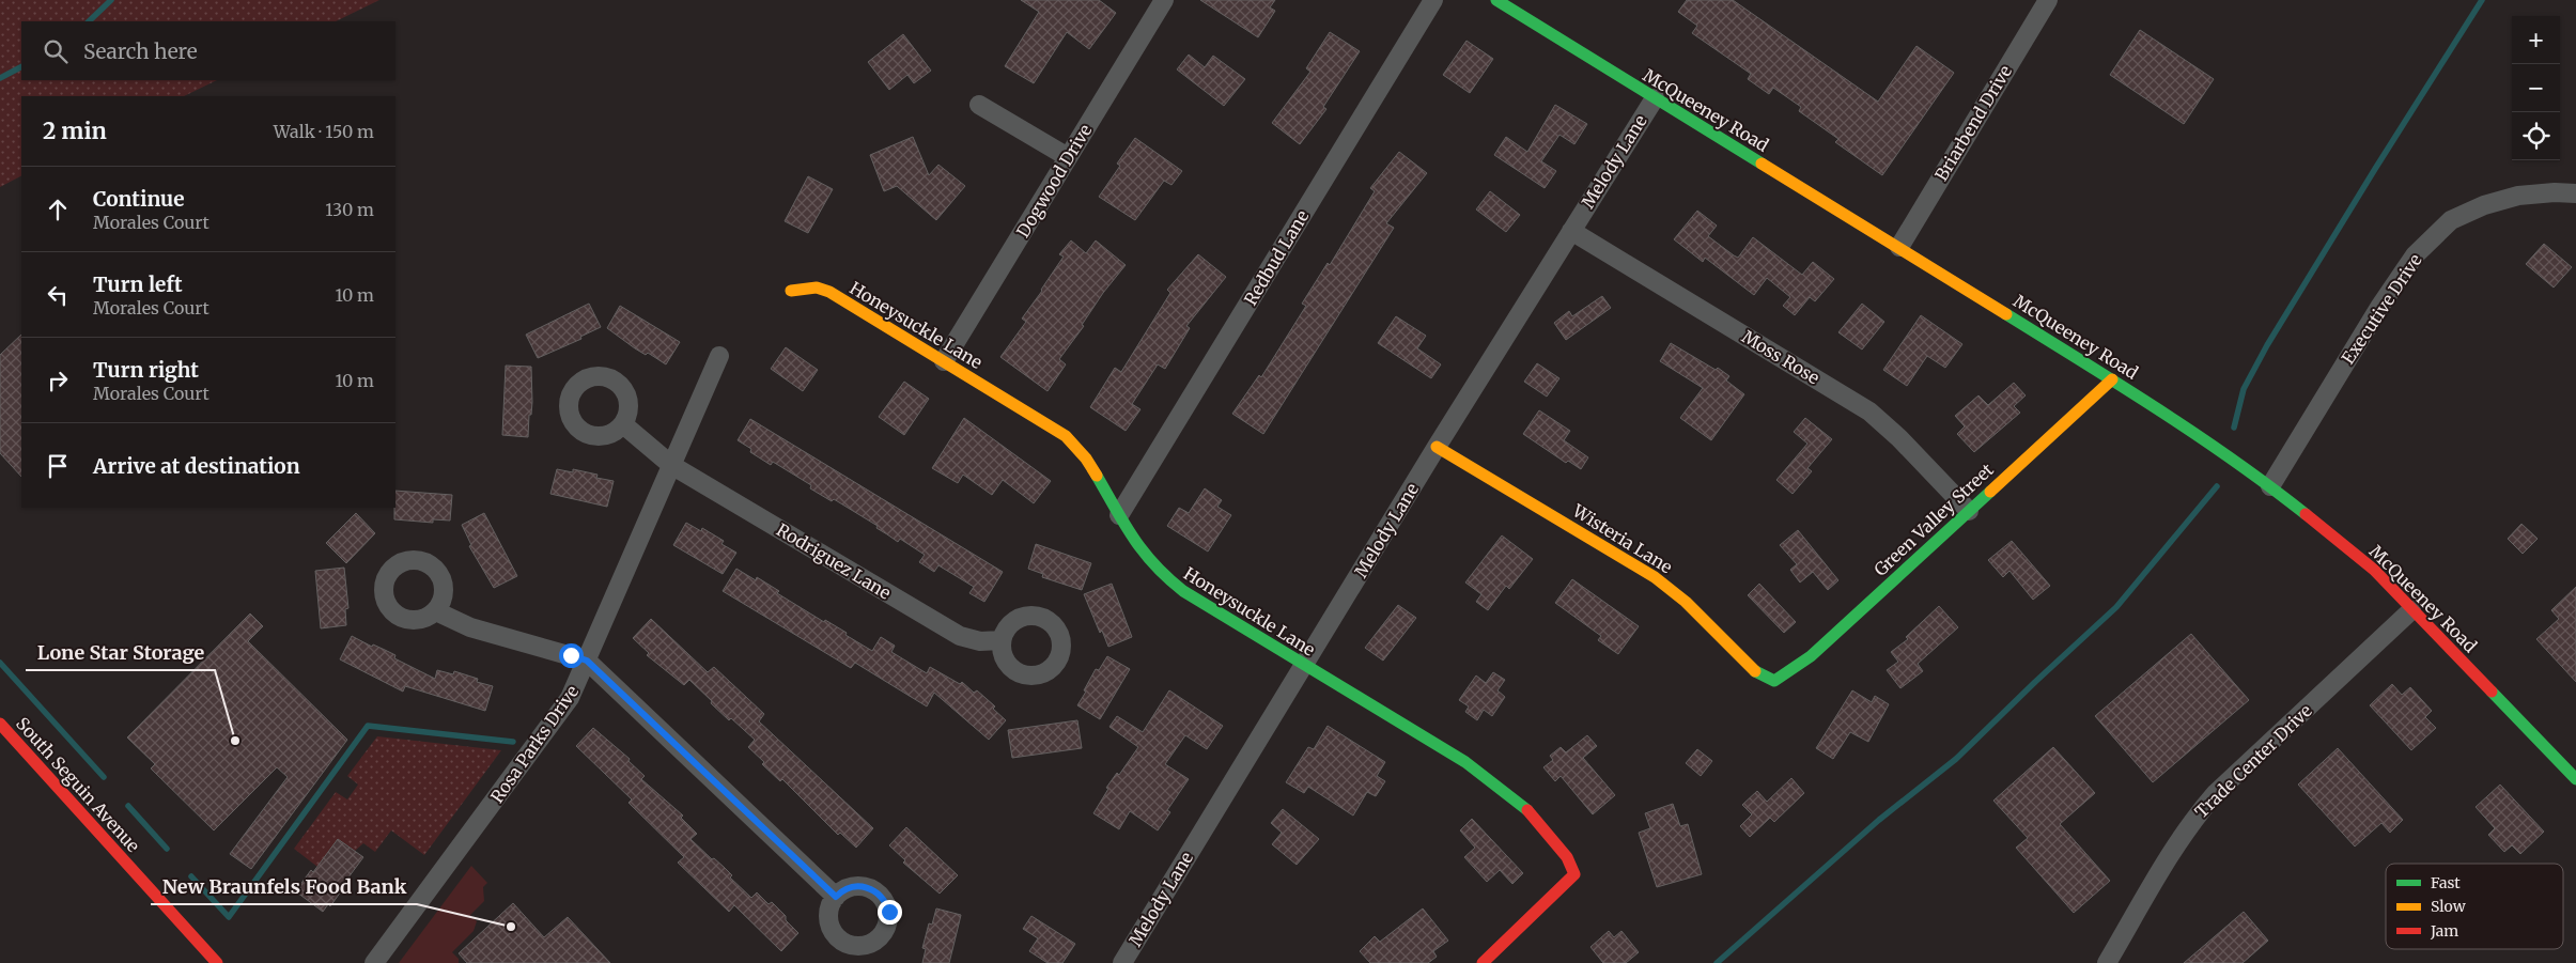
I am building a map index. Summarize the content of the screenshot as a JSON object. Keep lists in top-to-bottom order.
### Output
{
  "streets": {
    "street": [
      "McQueeney Road",
      "Briarbend Drive",
      "Melody Lane",
      "Dogwood Drive",
      "Redbud Lane",
      "Executive Drive",
      "Honeysuckle Lane",
      "Moss Rose",
      "Green Valley Street",
      "Wisteria Lane",
      "Rodriguez Lane",
      "Rosa Parks Drive",
      "Trade Center Drive",
      "South Seguin Avenue"
    ]
  },
  "crossings": [
    ["McQueeney Road", "Briarbend Drive"],
    ["McQueeney Road", "Melody Lane"],
    ["McQueeney Road", "Executive Drive"],
    ["McQueeney Road", "Green Valley Street"],
    ["McQueeney Road", "Trade Center Drive"],
    ["Melody Lane", "Honeysuckle Lane"],
    ["Melody Lane", "Moss Rose"],
    ["Melody Lane", "Wisteria Lane"],
    ["Dogwood Drive", "Honeysuckle Lane"],
    ["Redbud Lane", "Honeysuckle Lane"],
    ["Moss Rose", "Green Valley Street"],
    ["Green Valley Street", "Wisteria Lane"],
    ["Rodriguez Lane", "Rosa Parks Drive"]
  ],
  "places": ["Lone Star Storage", "New Braunfels Food Bank"],
  "legend": ["Fast", "Slow", "Jam"],
  "page": {
    "map_buttons": ["+", "−"],
    "search": "Search here",
    "heading": ["2 min", "Walk · 150 m"],
    "list": [
      ["Continue", "Morales Court", "130 m"],
      ["Turn left", "Morales Court", "10 m"],
      ["Turn right", "Morales Court", "10 m"],
      "Arrive at destination"
    ]
  }
}
